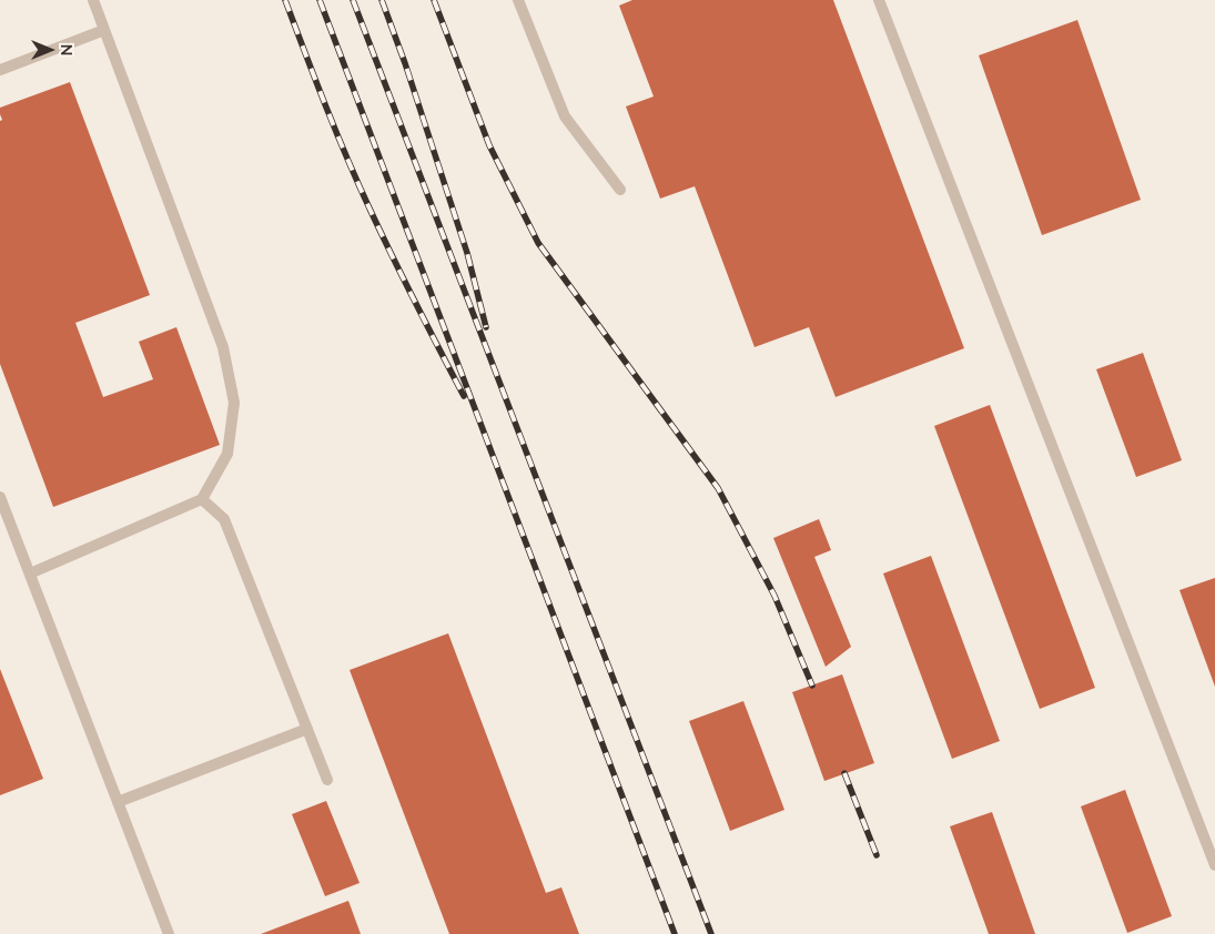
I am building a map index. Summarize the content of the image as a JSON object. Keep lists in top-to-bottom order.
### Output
{
  "north": "right"
}
